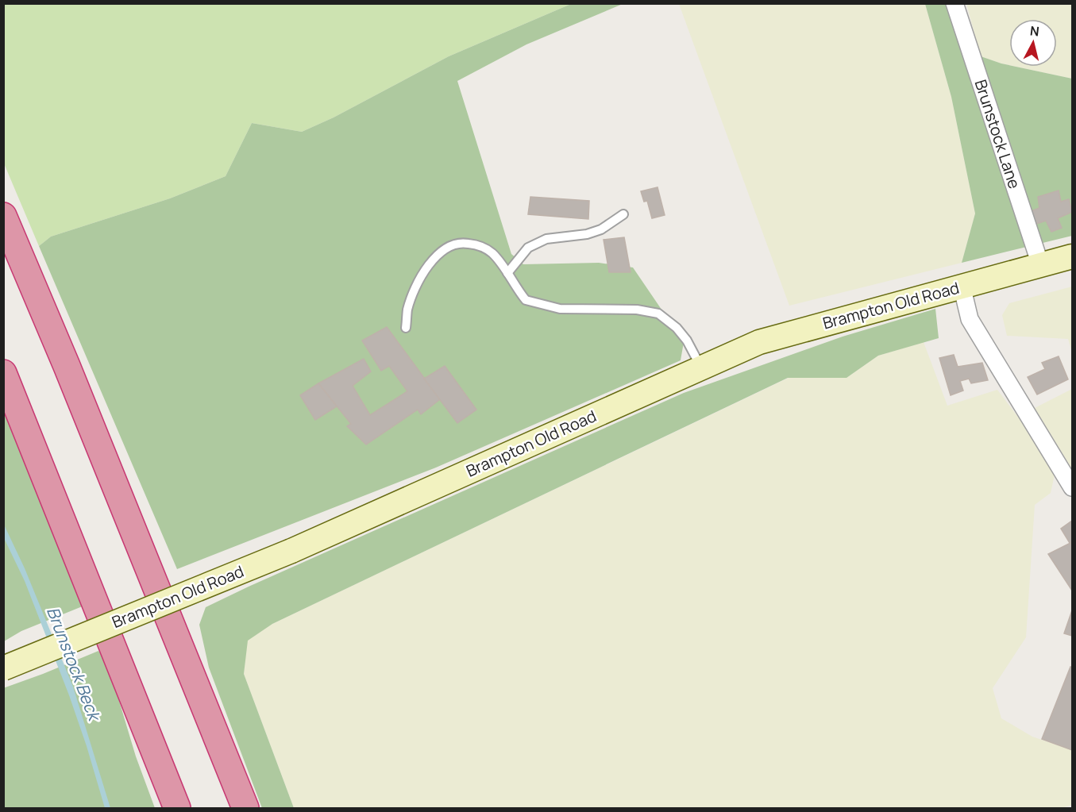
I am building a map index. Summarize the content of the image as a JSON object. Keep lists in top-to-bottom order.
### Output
{
  "streets": {
    "main road": ["Brampton Old Road"],
    "street": ["Brunstock Lane"]
  },
  "crossings": [
    ["Brunstock Lane", "Brampton Old Road"]
  ],
  "water": ["Brunstock Beck"],
  "north": "top"
}
